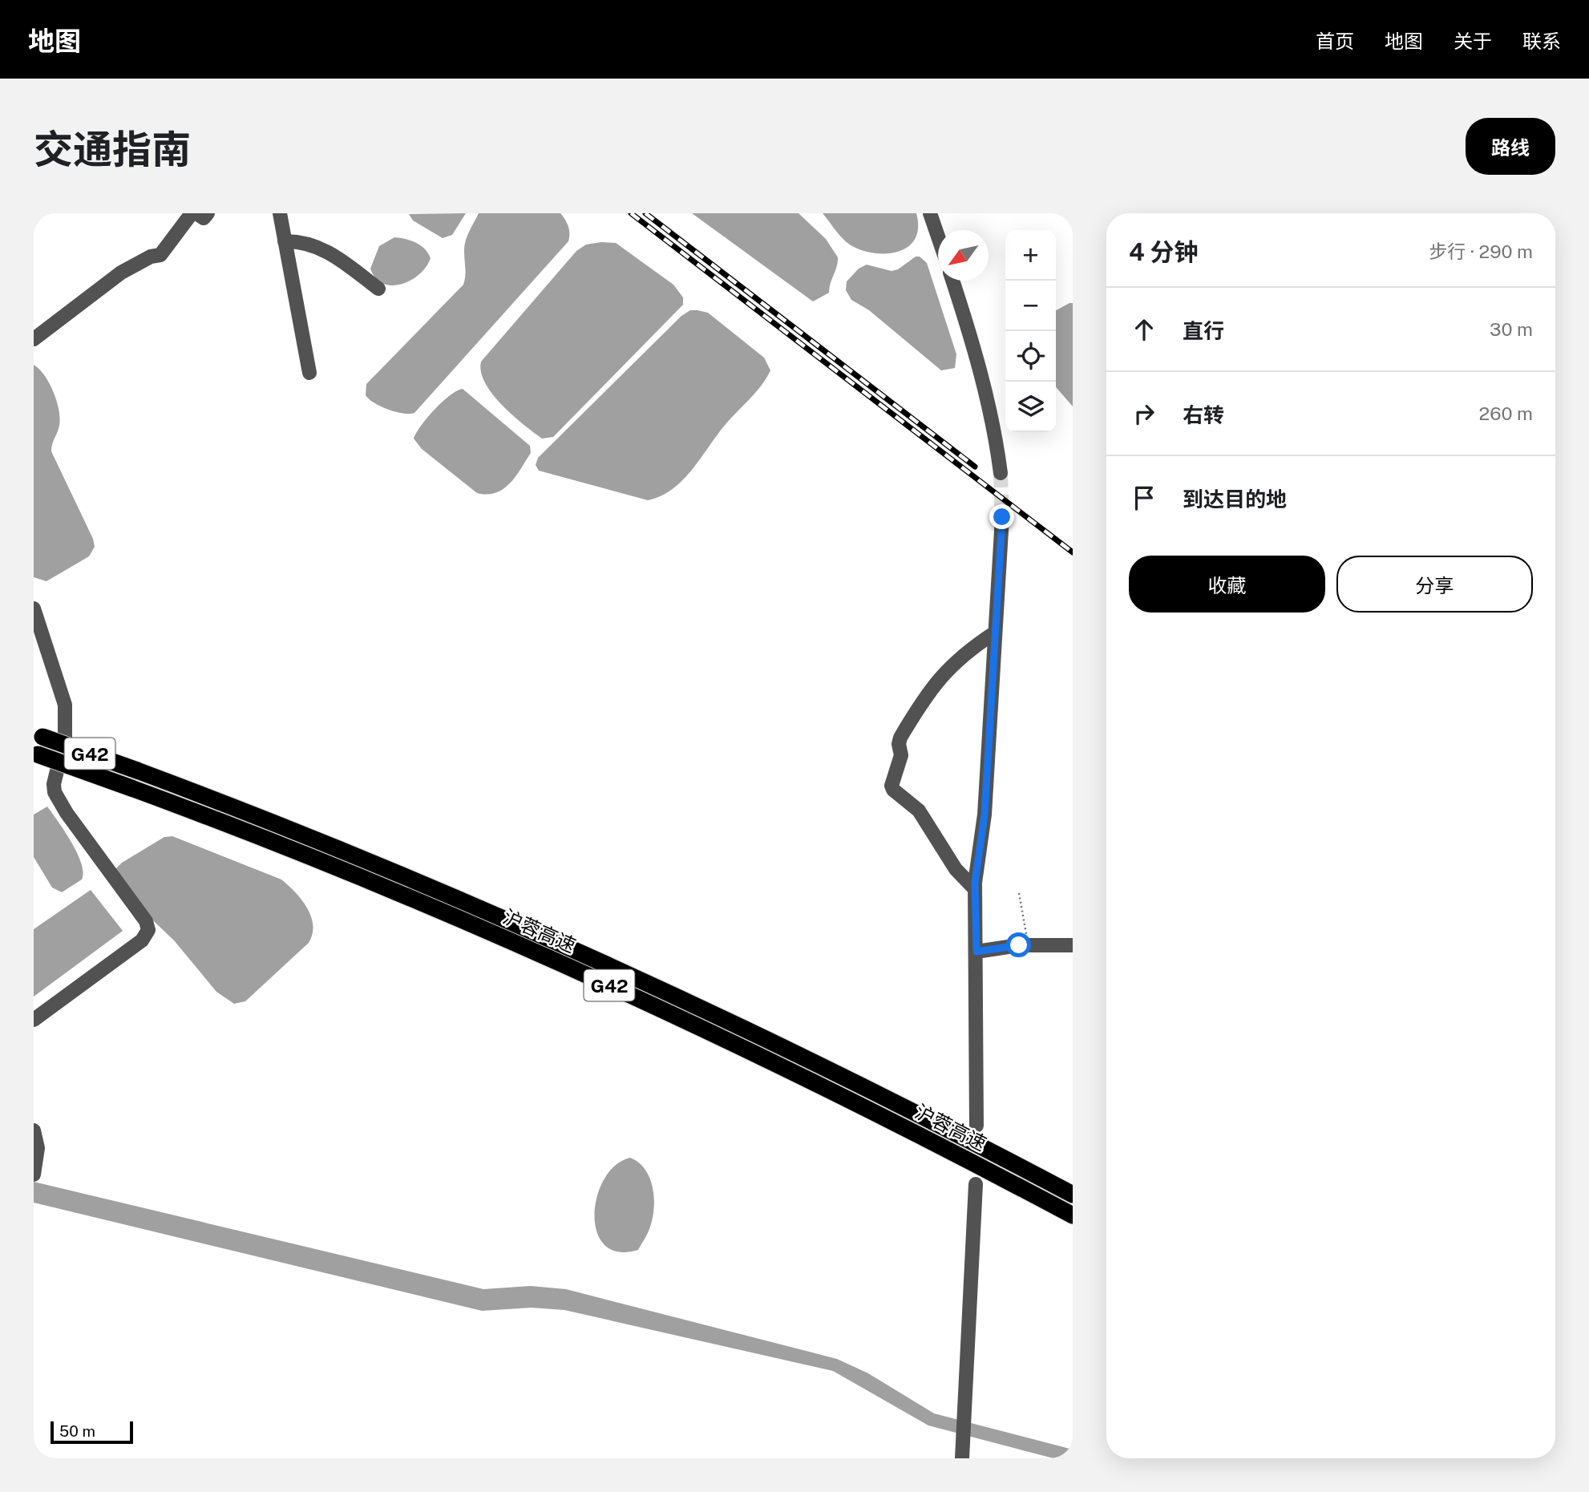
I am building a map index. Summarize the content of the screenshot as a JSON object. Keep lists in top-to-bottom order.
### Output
{
  "streets": {
    "highway": ["G42", "沪蓉高速"]
  },
  "scale_bar": "50 m",
  "north": "bottom left",
  "page": {
    "header": "地图",
    "nav": [
      "首页",
      "地图",
      "关于",
      "联系"
    ],
    "title": "交通指南",
    "buttons": [
      "路线",
      ["收藏", "分享"]
    ],
    "heading": ["4 分钟", "步行 · 290 m"],
    "map_buttons": ["+", "−"],
    "list": [
      ["直行", "30 m"],
      ["右转", "260 m"],
      "到达目的地"
    ],
    "scale": "50 m"
  }
}
